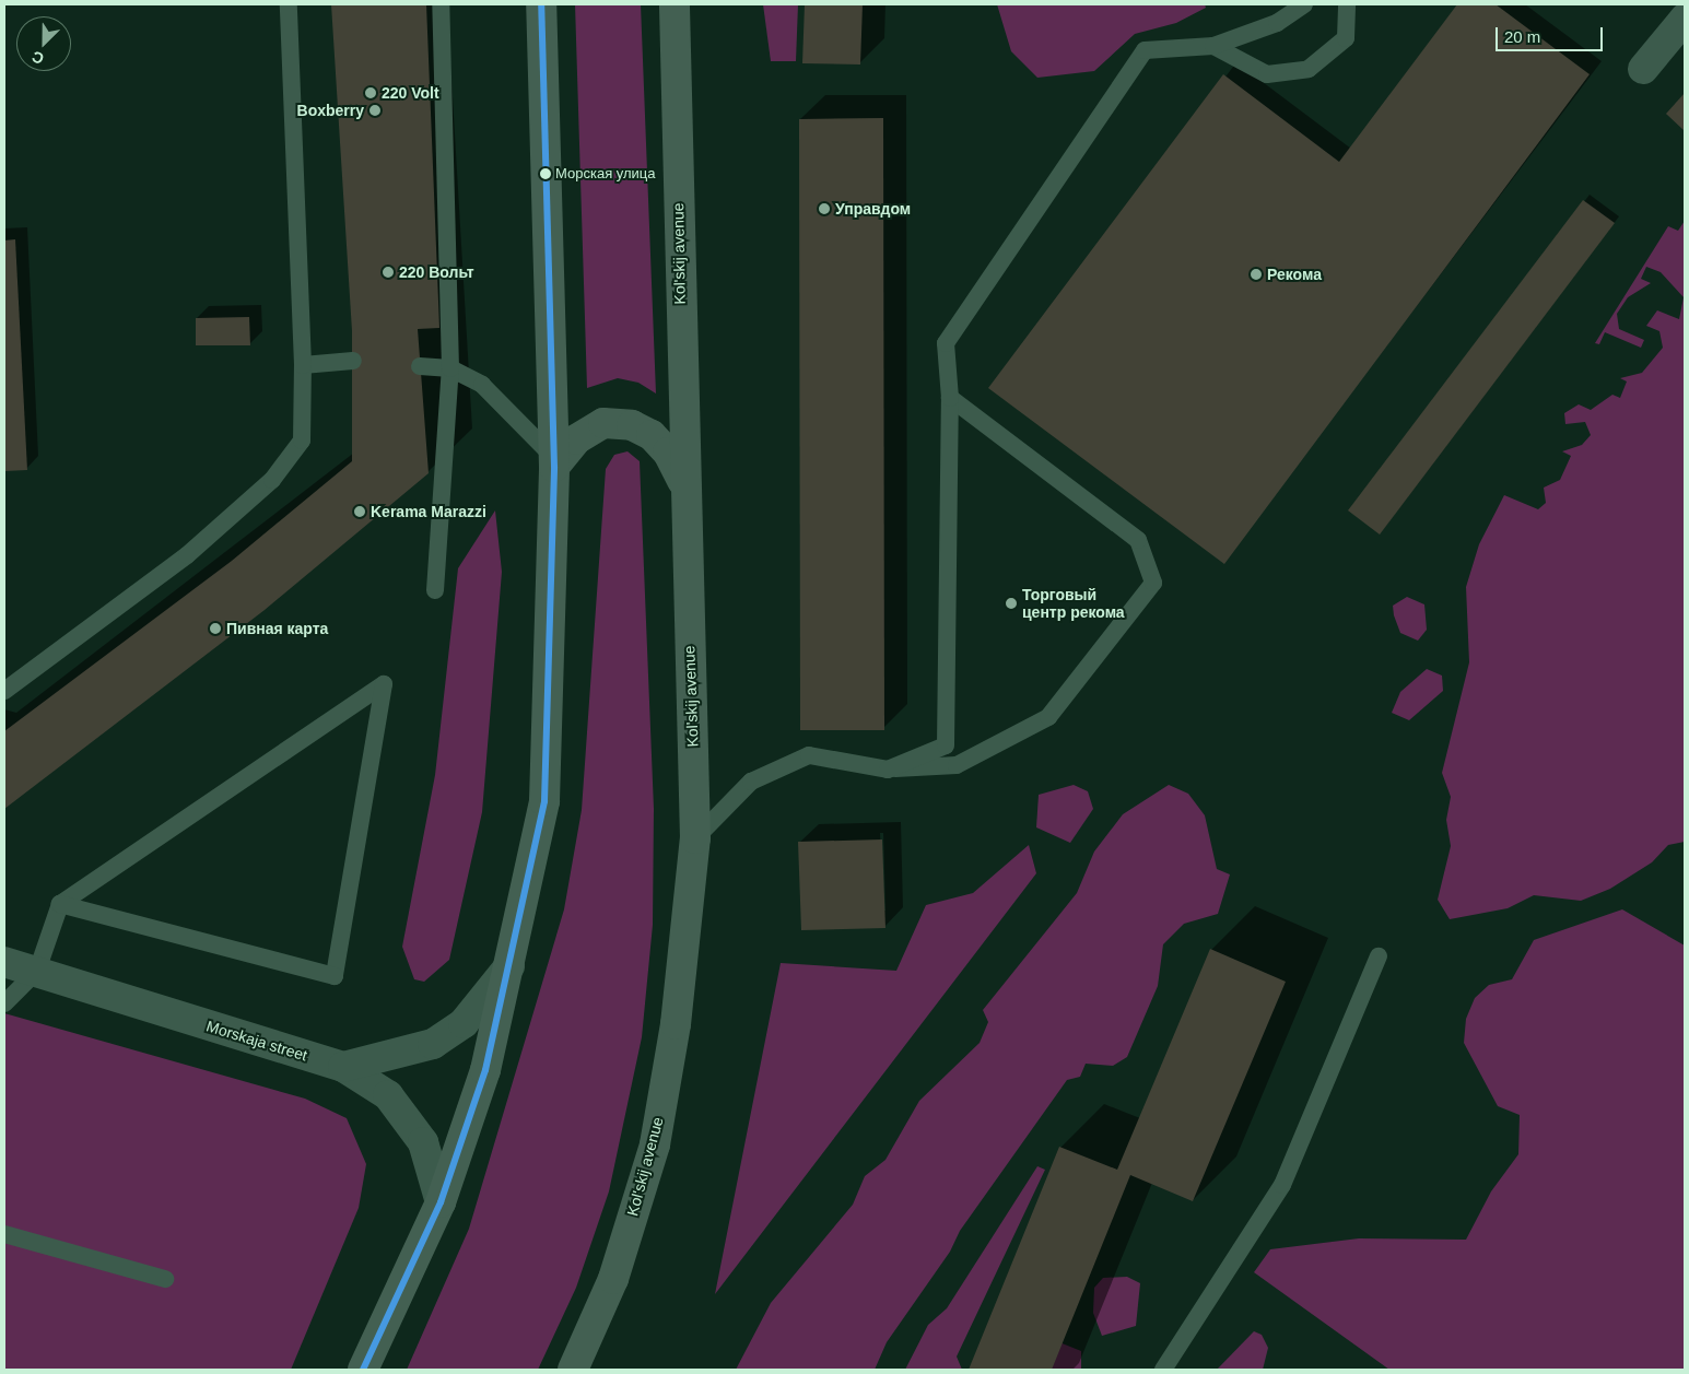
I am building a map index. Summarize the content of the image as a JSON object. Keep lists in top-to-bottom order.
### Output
{
  "streets": {
    "main road": ["Kol'skij avenue"],
    "street": ["Morskaja street"]
  },
  "places": [
    "220 Volt",
    "Boxberry",
    "Морская улица",
    "Управдом",
    "220 Вольт",
    "Рекома",
    "Kerama Marazzi",
    "Торговый центр рекома",
    "Пивная карта"
  ],
  "scale_bar": "20 m",
  "north": "bottom left"
}
